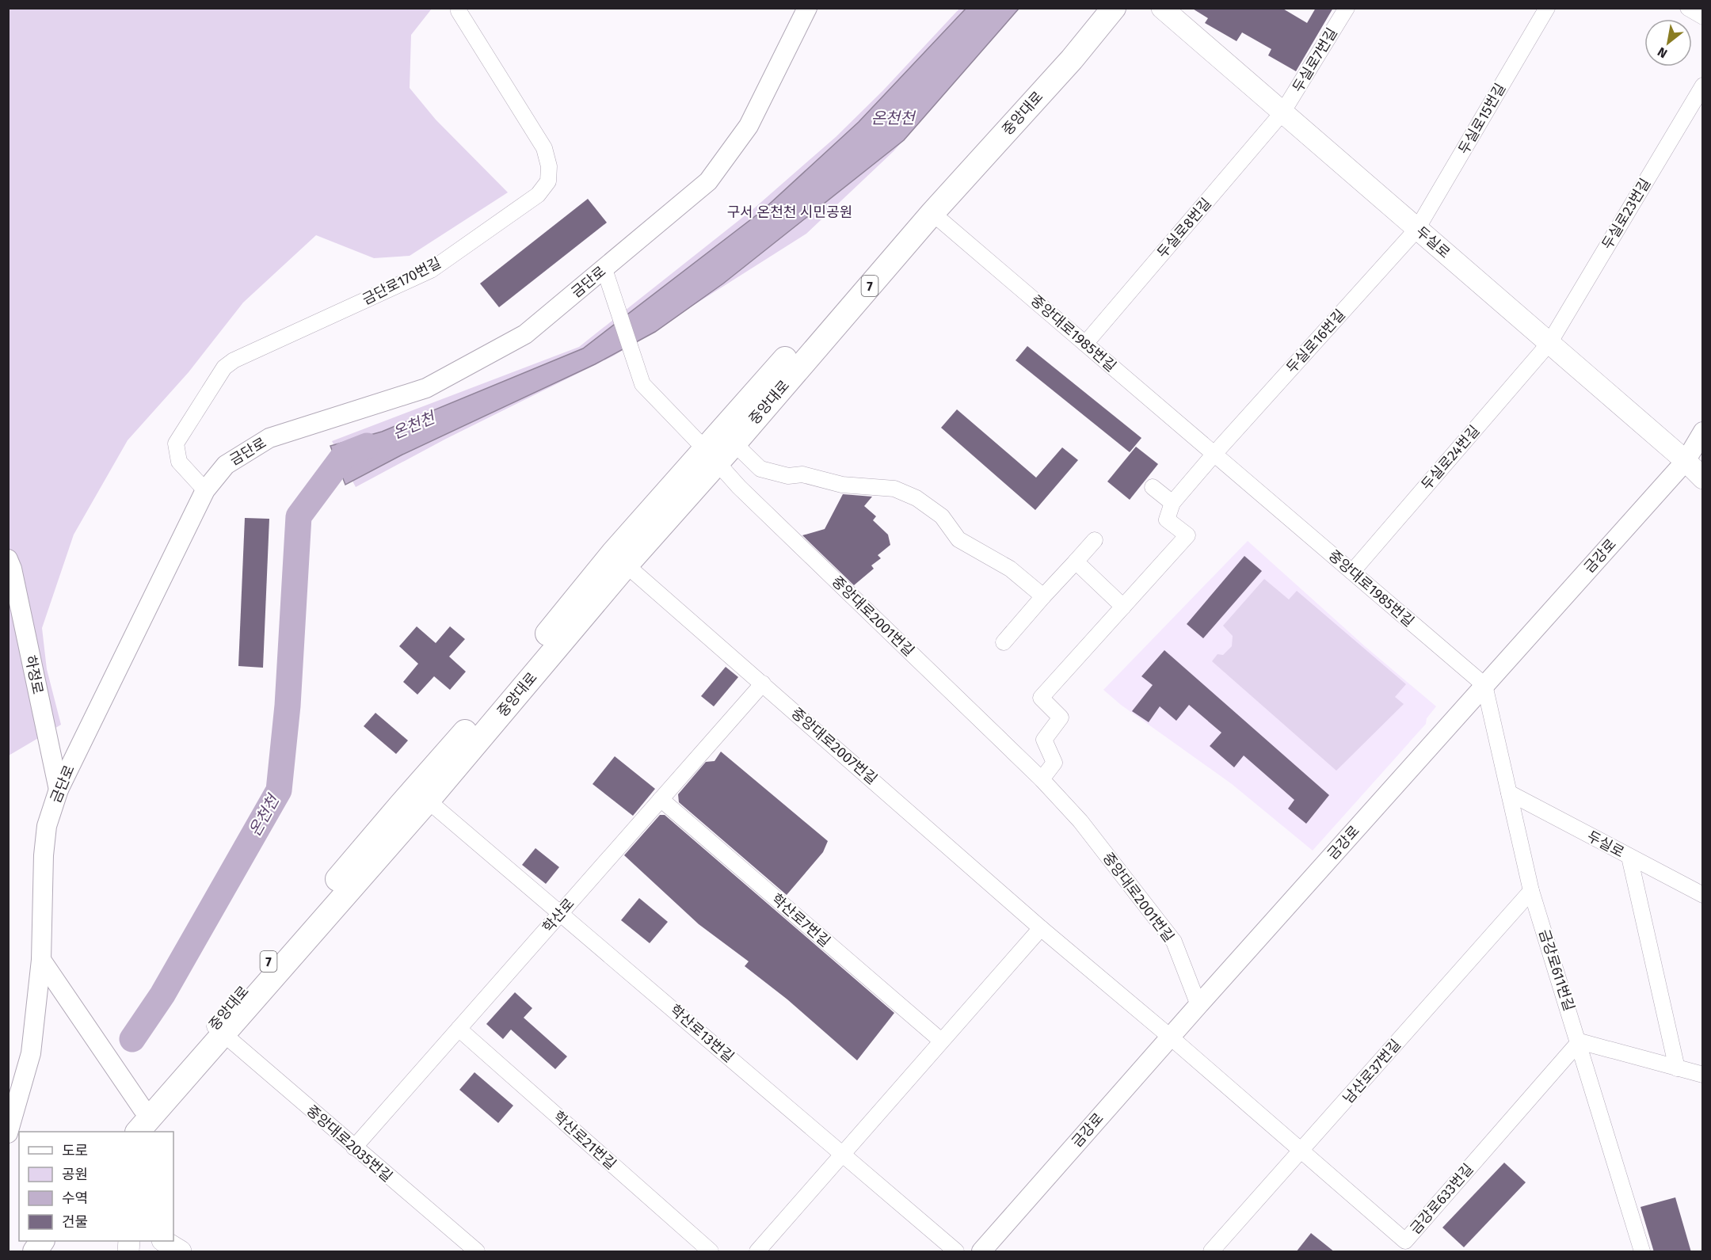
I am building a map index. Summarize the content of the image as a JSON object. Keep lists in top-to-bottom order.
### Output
{
  "streets": {
    "main road": ["중앙대로", "두실로", "7"],
    "street": [
      "두실로7번길",
      "두실로15번길",
      "두실로23번길",
      "두실로8번길",
      "금단로170번길",
      "금단로",
      "중앙대로1985번길",
      "두실로16번길",
      "두실로24번길",
      "금강로",
      "중앙대로2001번길",
      "하정로",
      "중앙대로2007번길",
      "학산로",
      "학산로7번길",
      "금강로611번길",
      "학산로13번길",
      "남산로37번길",
      "학산로21번길",
      "중앙대로2035번길",
      "금강로633번길"
    ]
  },
  "crossings": [
    ["두실로7번길", "두실로8번길"],
    ["두실로7번길", "두실로"],
    ["중앙대로", "중앙대로1985번길"],
    ["중앙대로", "중앙대로2001번길"],
    ["중앙대로", "중앙대로2007번길"],
    ["중앙대로", "중앙대로2035번길"],
    ["두실로15번길", "두실로"],
    ["두실로15번길", "두실로16번길"],
    ["두실로23번길", "두실로"],
    ["두실로23번길", "두실로24번길"],
    ["두실로8번길", "두실로"],
    ["두실로8번길", "중앙대로1985번길"],
    ["두실로", "두실로16번길"],
    ["두실로", "두실로24번길"],
    ["두실로", "금강로"],
    ["두실로", "금강로611번길"],
    ["금단로170번길", "금단로"],
    ["금단로", "하정로"],
    ["중앙대로1985번길", "두실로16번길"],
    ["중앙대로1985번길", "두실로24번길"],
    ["중앙대로1985번길", "금강로"],
    ["중앙대로1985번길", "금강로611번길"],
    ["금강로", "중앙대로2001번길"],
    ["금강로", "중앙대로2007번길"],
    ["금강로", "금강로611번길"],
    ["금강로", "금강로633번길"],
    ["중앙대로2007번길", "학산로"],
    ["중앙대로2007번길", "금강로633번길"],
    ["학산로", "학산로7번길"],
    ["학산로", "학산로13번길"],
    ["학산로", "학산로21번길"],
    ["학산로", "중앙대로2035번길"],
    ["금강로611번길", "남산로37번길"],
    ["금강로611번길", "금강로633번길"],
    ["남산로37번길", "금강로633번길"]
  ],
  "water": ["온천천"],
  "parks": ["구서 온천천 시민공원"],
  "legend": [
    "도로",
    "공원",
    "수역",
    "건물"
  ],
  "north": "bottom left"
}
